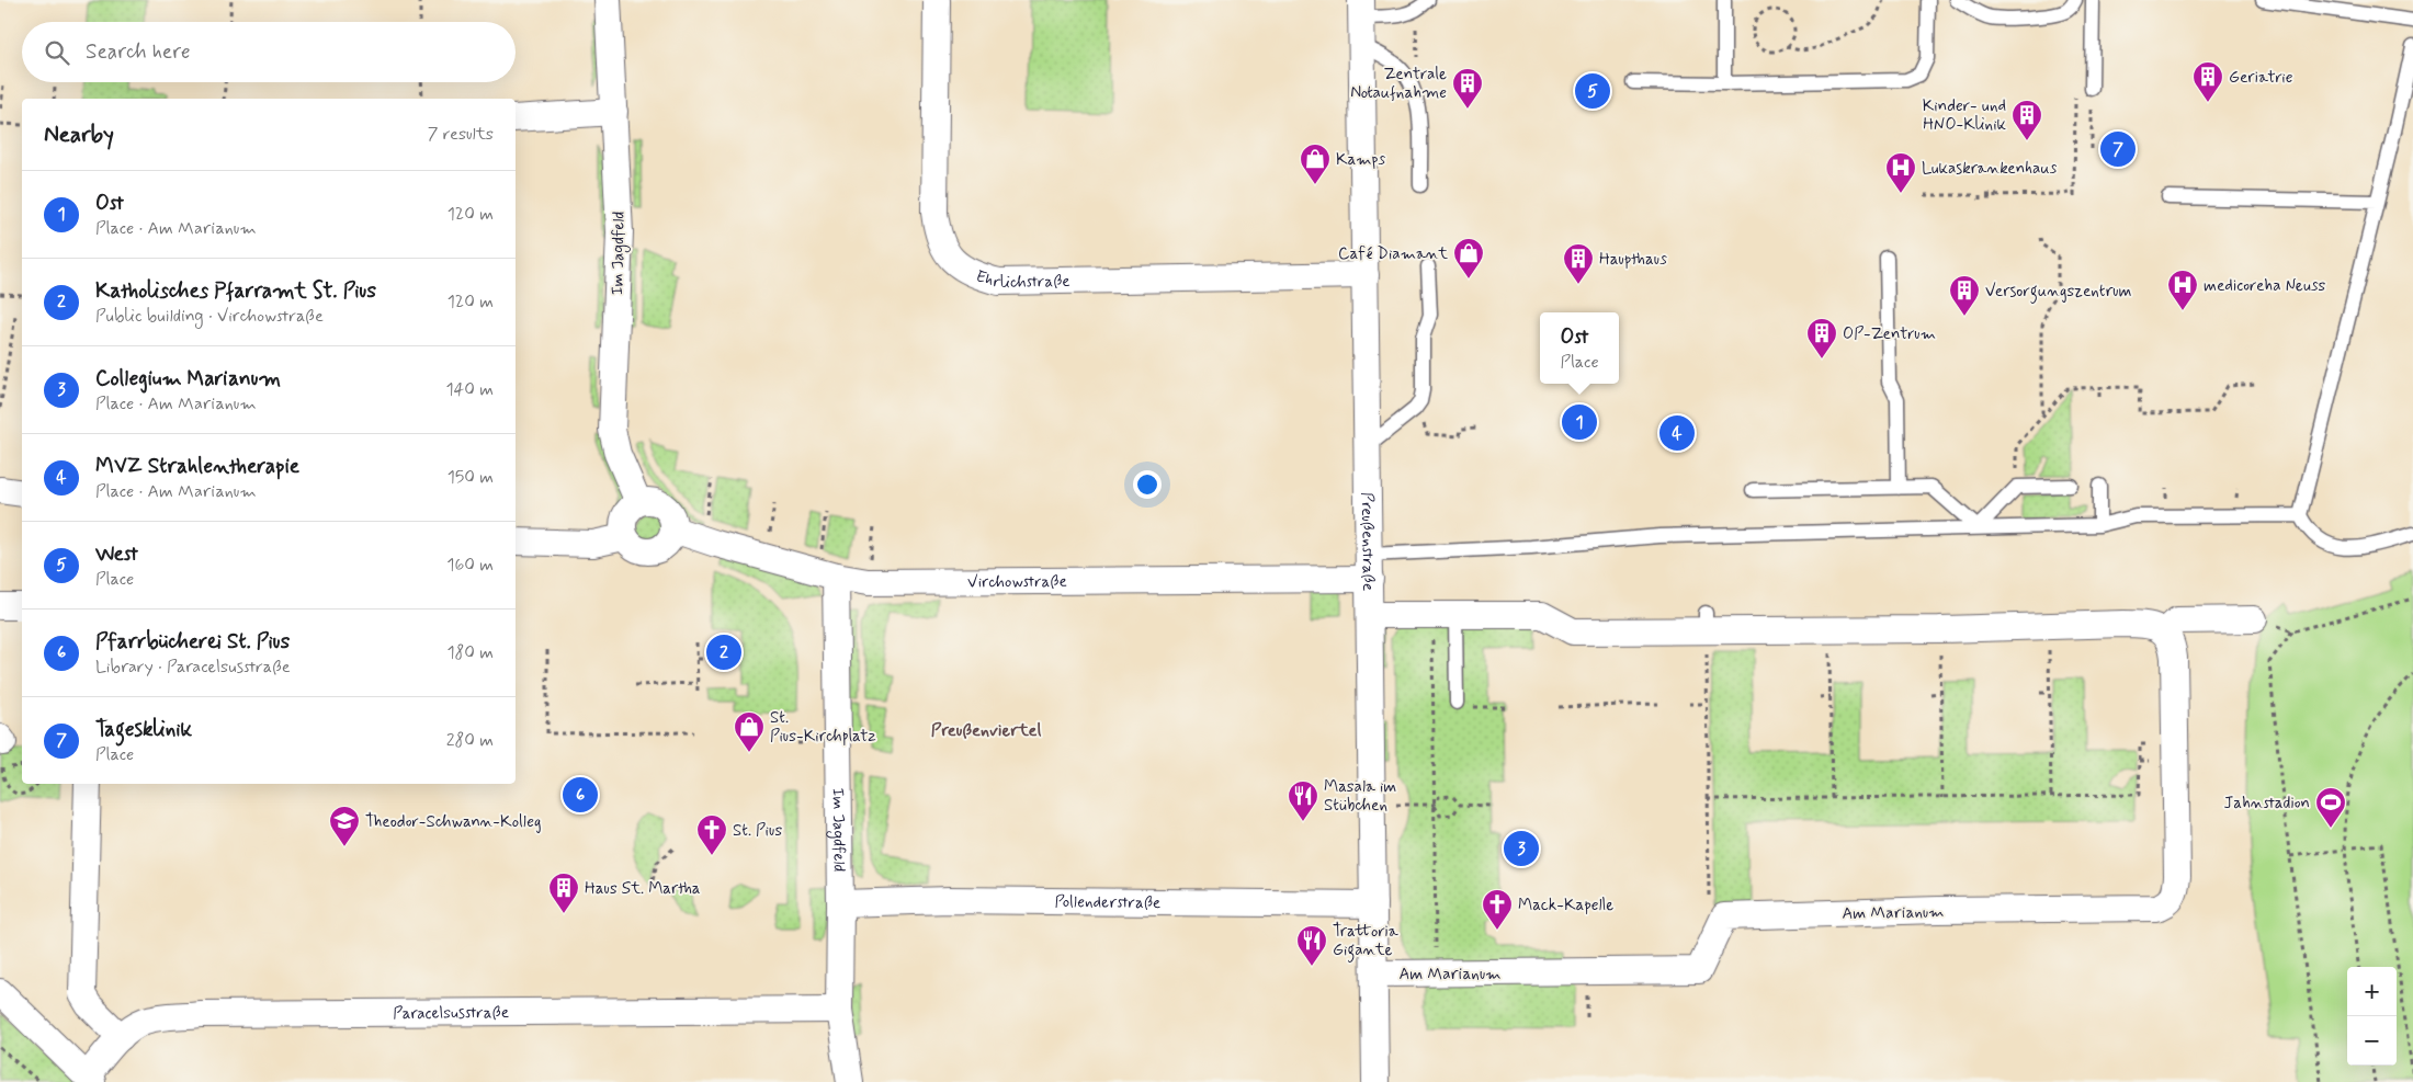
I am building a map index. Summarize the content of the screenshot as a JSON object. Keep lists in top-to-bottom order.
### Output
{
  "streets": {
    "street": [
      "Im Jagdfeld",
      "Ehrlichstraße",
      "Preußenstraße",
      "Virchowstraße",
      "Pollenderstraße",
      "Am Marianum",
      "Paracelsusstraße"
    ]
  },
  "crossings": [
    ["Im Jagdfeld", "Virchowstraße"],
    ["Im Jagdfeld", "Pollenderstraße"],
    ["Im Jagdfeld", "Paracelsusstraße"],
    ["Ehrlichstraße", "Preußenstraße"],
    ["Preußenstraße", "Virchowstraße"],
    ["Preußenstraße", "Pollenderstraße"],
    ["Preußenstraße", "Am Marianum"]
  ],
  "districts": ["Preußenviertel"],
  "places": {
    "building": [
      "Geriatrie",
      "Zentrale Notaufnahme",
      "Kinder- und HNO-Klinik",
      "Haupthaus",
      "Versorgungszentrum",
      "OP-Zentrum",
      "Haus St. Martha"
    ],
    "shop": ["Kamps", "Café Diamant", "St. Pius-Kirchplatz"],
    "hospital": ["Lukaskrankenhaus", "medicoreha Neuss"],
    "restaurant": ["Masala im Stübchen", "Trattoria Gigante"],
    "sports": ["Jahnstadion"],
    "school or university": ["Theodor-Schwann-Kolleg"],
    "church": ["St. Pius", "Mack-Kapelle"]
  },
  "page": {
    "search": "Search here",
    "pins": [
      "5",
      "7",
      "1",
      "4",
      "2",
      "6",
      "3"
    ],
    "heading": ["Nearby", "7 results"],
    "list": [
      {
        "mark": "1",
        "name": "Ost",
        "note": "Place · Am Marianum",
        "value": "120 m"
      },
      {
        "mark": "2",
        "name": "Katholisches Pfarramt St. Pius",
        "note": "Public building · Virchowstraße",
        "value": "120 m"
      },
      {
        "mark": "3",
        "name": "Collegium Marianum",
        "note": "Place · Am Marianum",
        "value": "140 m"
      },
      {
        "mark": "4",
        "name": "MVZ Strahlentherapie",
        "note": "Place · Am Marianum",
        "value": "150 m"
      },
      {
        "mark": "5",
        "name": "West",
        "note": "Place",
        "value": "160 m"
      },
      {
        "mark": "6",
        "name": "Pfarrbücherei St. Pius",
        "note": "Library · Paracelsusstraße",
        "value": "180 m"
      },
      {
        "mark": "7",
        "name": "Tagesklinik",
        "note": "Place",
        "value": "280 m"
      }
    ],
    "popup": ["Ost", "Place"],
    "map_buttons": ["+", "−"]
  }
}
